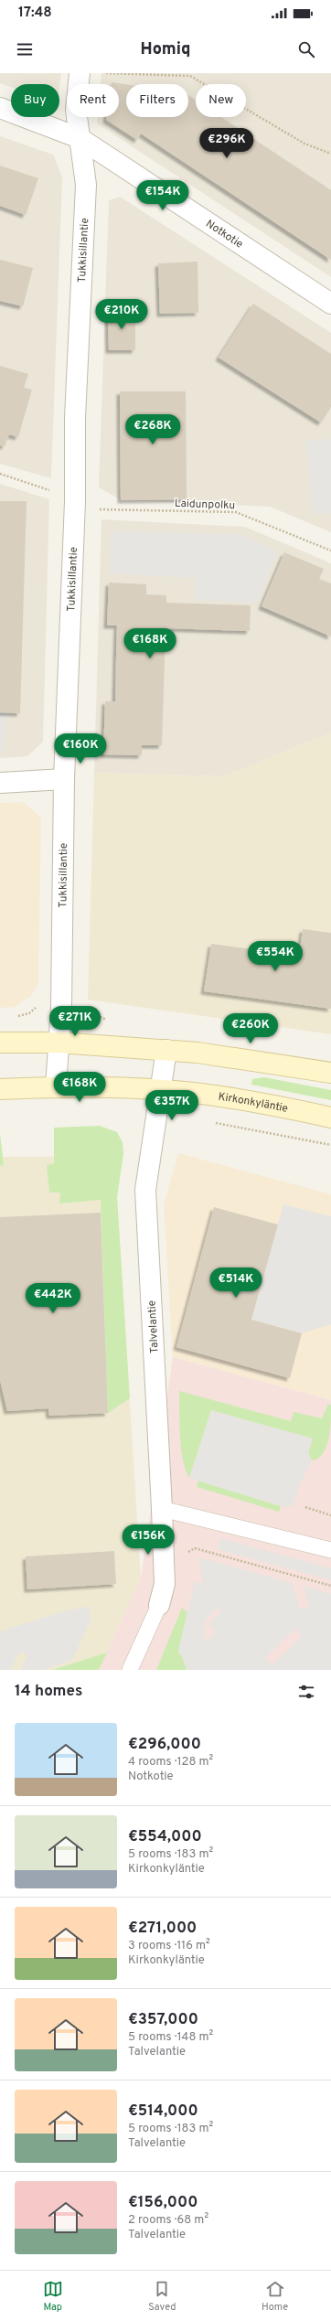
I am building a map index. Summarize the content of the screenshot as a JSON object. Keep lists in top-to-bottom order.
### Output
{
  "streets": {
    "main road": ["Kirkonkyläntie"],
    "street": ["Notkotie", "Tukkisillantie", "Talvelantie"],
    "path": ["Laidunpolku"]
  },
  "crossings": [
    ["Notkotie", "Tukkisillantie"],
    ["Tukkisillantie", "Kirkonkyläntie"],
    ["Kirkonkyläntie", "Talvelantie"]
  ],
  "page": {
    "status": "17:48",
    "header": "Homiq",
    "chip": [
      "Buy",
      "Rent",
      "Filters",
      "New"
    ],
    "price": [
      "€296K",
      "€154K",
      "€210K",
      "€268K",
      "€168K",
      "€160K",
      "€554K",
      "€271K",
      "€260K",
      "€168K",
      "€357K",
      "€514K",
      "€442K",
      "€156K"
    ],
    "heading": "14 homes",
    "list": [
      {
        "name": "€296,000",
        "note": "4 rooms · 128 m² · Notkotie"
      },
      {
        "name": "€554,000",
        "note": "5 rooms · 183 m² · Kirkonkyläntie"
      },
      {
        "name": "€271,000",
        "note": "3 rooms · 116 m² · Kirkonkyläntie"
      },
      {
        "name": "€357,000",
        "note": "5 rooms · 148 m² · Talvelantie"
      },
      {
        "name": "€514,000",
        "note": "5 rooms · 183 m² · Talvelantie"
      },
      {
        "name": "€156,000",
        "note": "2 rooms · 68 m² · Talvelantie"
      }
    ],
    "tabs": ["Map", "Saved", "Home"]
  }
}
